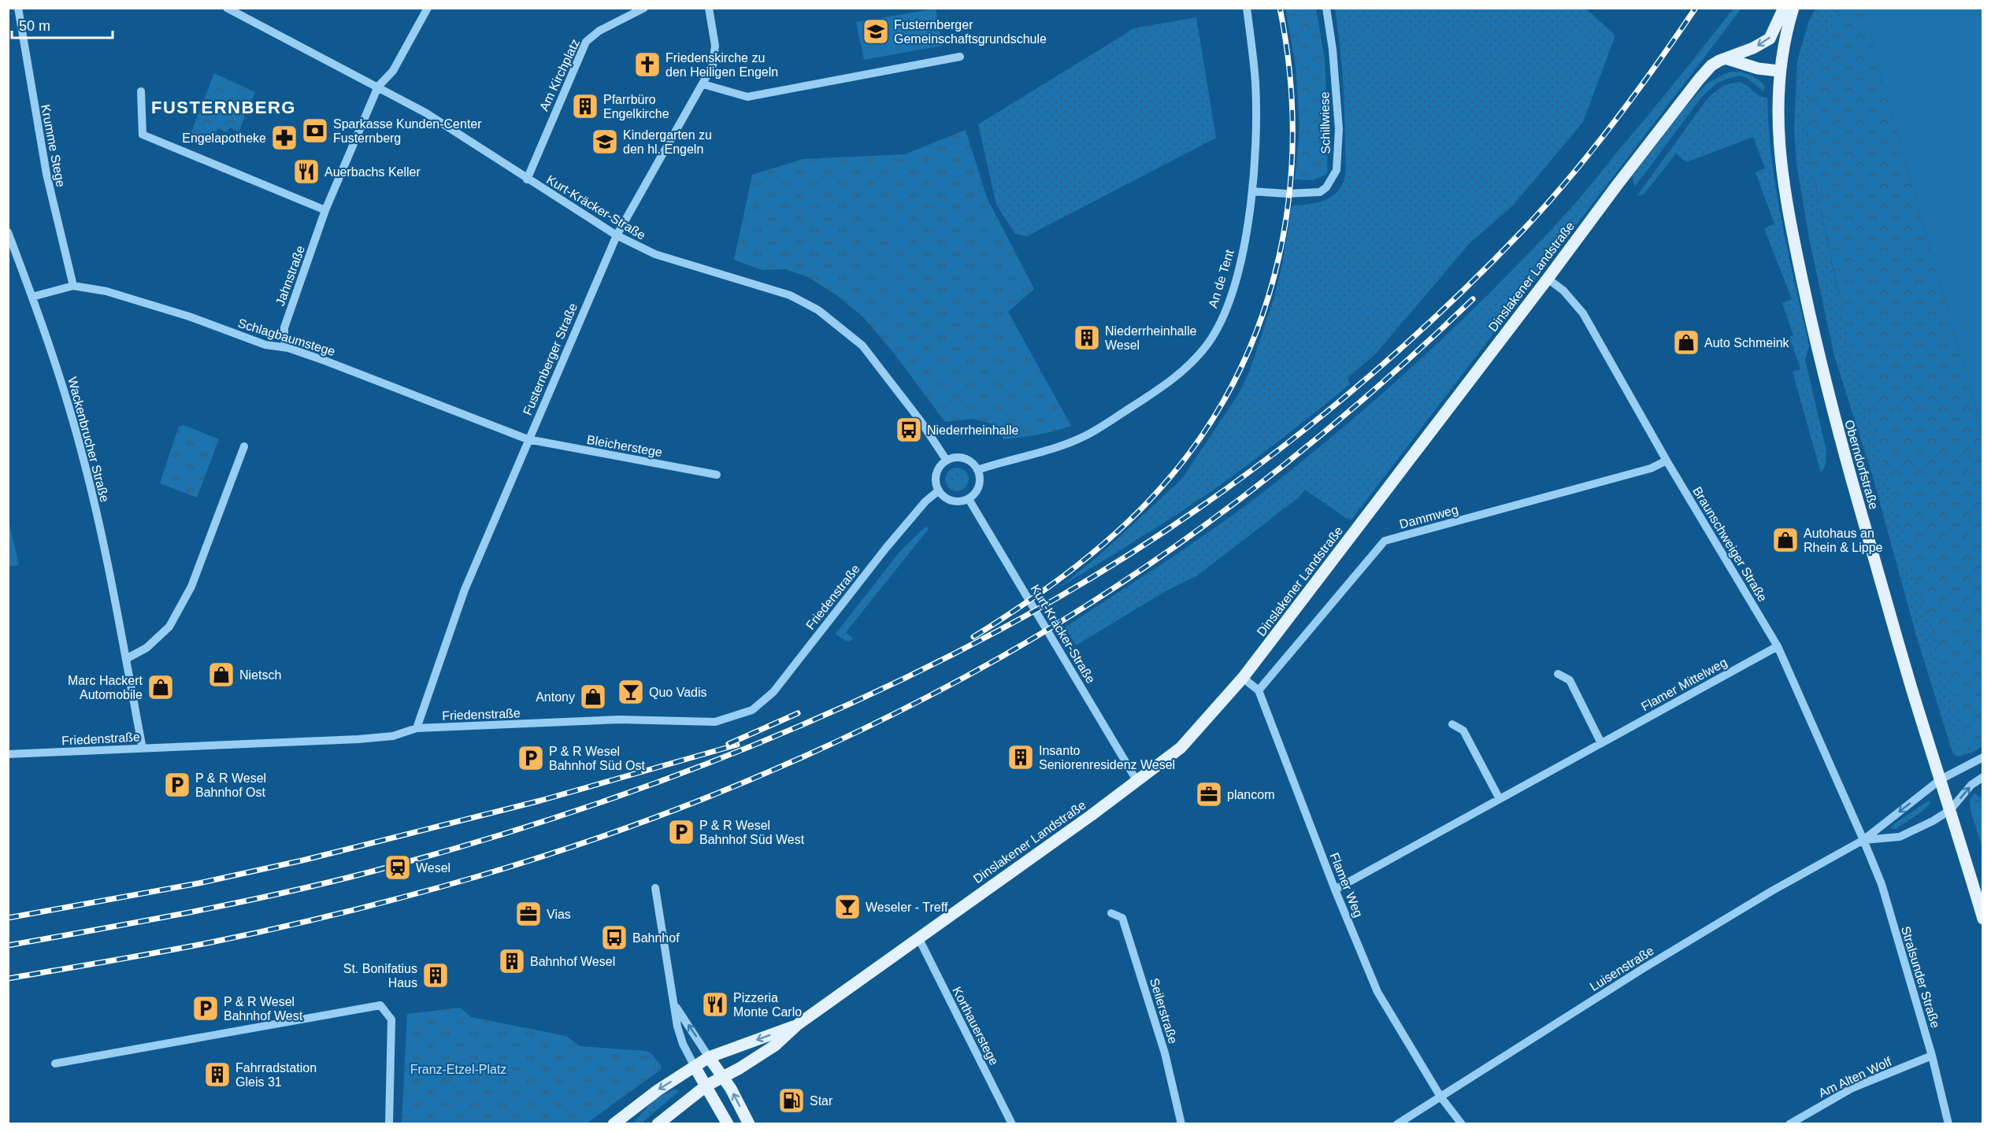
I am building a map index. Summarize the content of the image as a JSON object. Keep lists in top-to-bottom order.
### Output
{
  "streets": {
    "main road": ["Dinslakener Landstraße", "Oberndorfstraße"],
    "street": [
      "Am Kirchplatz",
      "Schillwiese",
      "Krumme Stege",
      "Kurt-Kräcker-Straße",
      "Jahnstraße",
      "An de Tent",
      "Schlagbaumstege",
      "Fusternberger Straße",
      "Wackenbrucher Straße",
      "Bleicherstege",
      "Dammweg",
      "Braunschweiger Straße",
      "Friedenstraße",
      "Flamer Mittelweg",
      "Flamer Weg",
      "Luisenstraße",
      "Stralsunder Straße",
      "Seilerstraße",
      "Korthauerstege",
      "Am Alten Wolf"
    ]
  },
  "crossings": [
    ["Am Kirchplatz", "Kurt-Kräcker-Straße"],
    ["Schillwiese", "An de Tent"],
    ["Krumme Stege", "Schlagbaumstege"],
    ["Kurt-Kräcker-Straße", "Jahnstraße"],
    ["Kurt-Kräcker-Straße", "Dinslakener Landstraße"],
    ["Kurt-Kräcker-Straße", "An de Tent"],
    ["Kurt-Kräcker-Straße", "Fusternberger Straße"],
    ["Kurt-Kräcker-Straße", "Friedenstraße"],
    ["Jahnstraße", "Schlagbaumstege"],
    ["Dinslakener Landstraße", "Braunschweiger Straße"],
    ["Dinslakener Landstraße", "Korthauerstege"],
    ["An de Tent", "Friedenstraße"],
    ["Schlagbaumstege", "Fusternberger Straße"],
    ["Schlagbaumstege", "Wackenbrucher Straße"],
    ["Schlagbaumstege", "Bleicherstege"],
    ["Fusternberger Straße", "Bleicherstege"],
    ["Fusternberger Straße", "Friedenstraße"],
    ["Wackenbrucher Straße", "Friedenstraße"],
    ["Oberndorfstraße", "Luisenstraße"],
    ["Dammweg", "Braunschweiger Straße"],
    ["Dammweg", "Flamer Weg"],
    ["Braunschweiger Straße", "Flamer Mittelweg"],
    ["Braunschweiger Straße", "Luisenstraße"],
    ["Braunschweiger Straße", "Stralsunder Straße"],
    ["Flamer Mittelweg", "Flamer Weg"],
    ["Flamer Weg", "Luisenstraße"],
    ["Luisenstraße", "Stralsunder Straße"],
    ["Stralsunder Straße", "Am Alten Wolf"]
  ],
  "districts": ["FUSTERNBERG"],
  "parks": ["Franz-Etzel-Platz"],
  "places": {
    "school or university": ["Fusternberger Gemeinschaftsgrundschule", "Kindergarten zu den hl. Engeln"],
    "church": ["Friedenskirche zu den Heiligen Engeln"],
    "building": [
      "Pfarrbüro Engelkirche",
      "Niederrheinhalle Wesel",
      "Insanto Seniorenresidenz Wesel",
      "Bahnhof Wesel",
      "St. Bonifatius Haus",
      "Fahrradstation Gleis 31"
    ],
    "bank": ["Sparkasse Kunden-Center Fusternberg"],
    "pharmacy": ["Engelapotheke"],
    "restaurant": ["Auerbachs Keller", "Pizzeria Monte Carlo"],
    "shop": [
      "Auto Schmeink",
      "Autohaus an Rhein & Lippe",
      "Nietsch",
      "Marc Hackert Automobile",
      "Antony"
    ],
    "bus stop": ["Niederrheinhalle", "Bahnhof"],
    "bar": ["Quo Vadis", "Weseler - Treff"],
    "parking": [
      "P & R Wesel Bahnhof Süd Ost",
      "P & R Wesel Bahnhof Ost",
      "P & R Wesel Bahnhof Süd West",
      "P & R Wesel Bahnhof West"
    ],
    "office": ["plancom", "Vias"],
    "station": ["Wesel"],
    "fuel station": ["Star"]
  },
  "scale_bar": "50 m"
}
